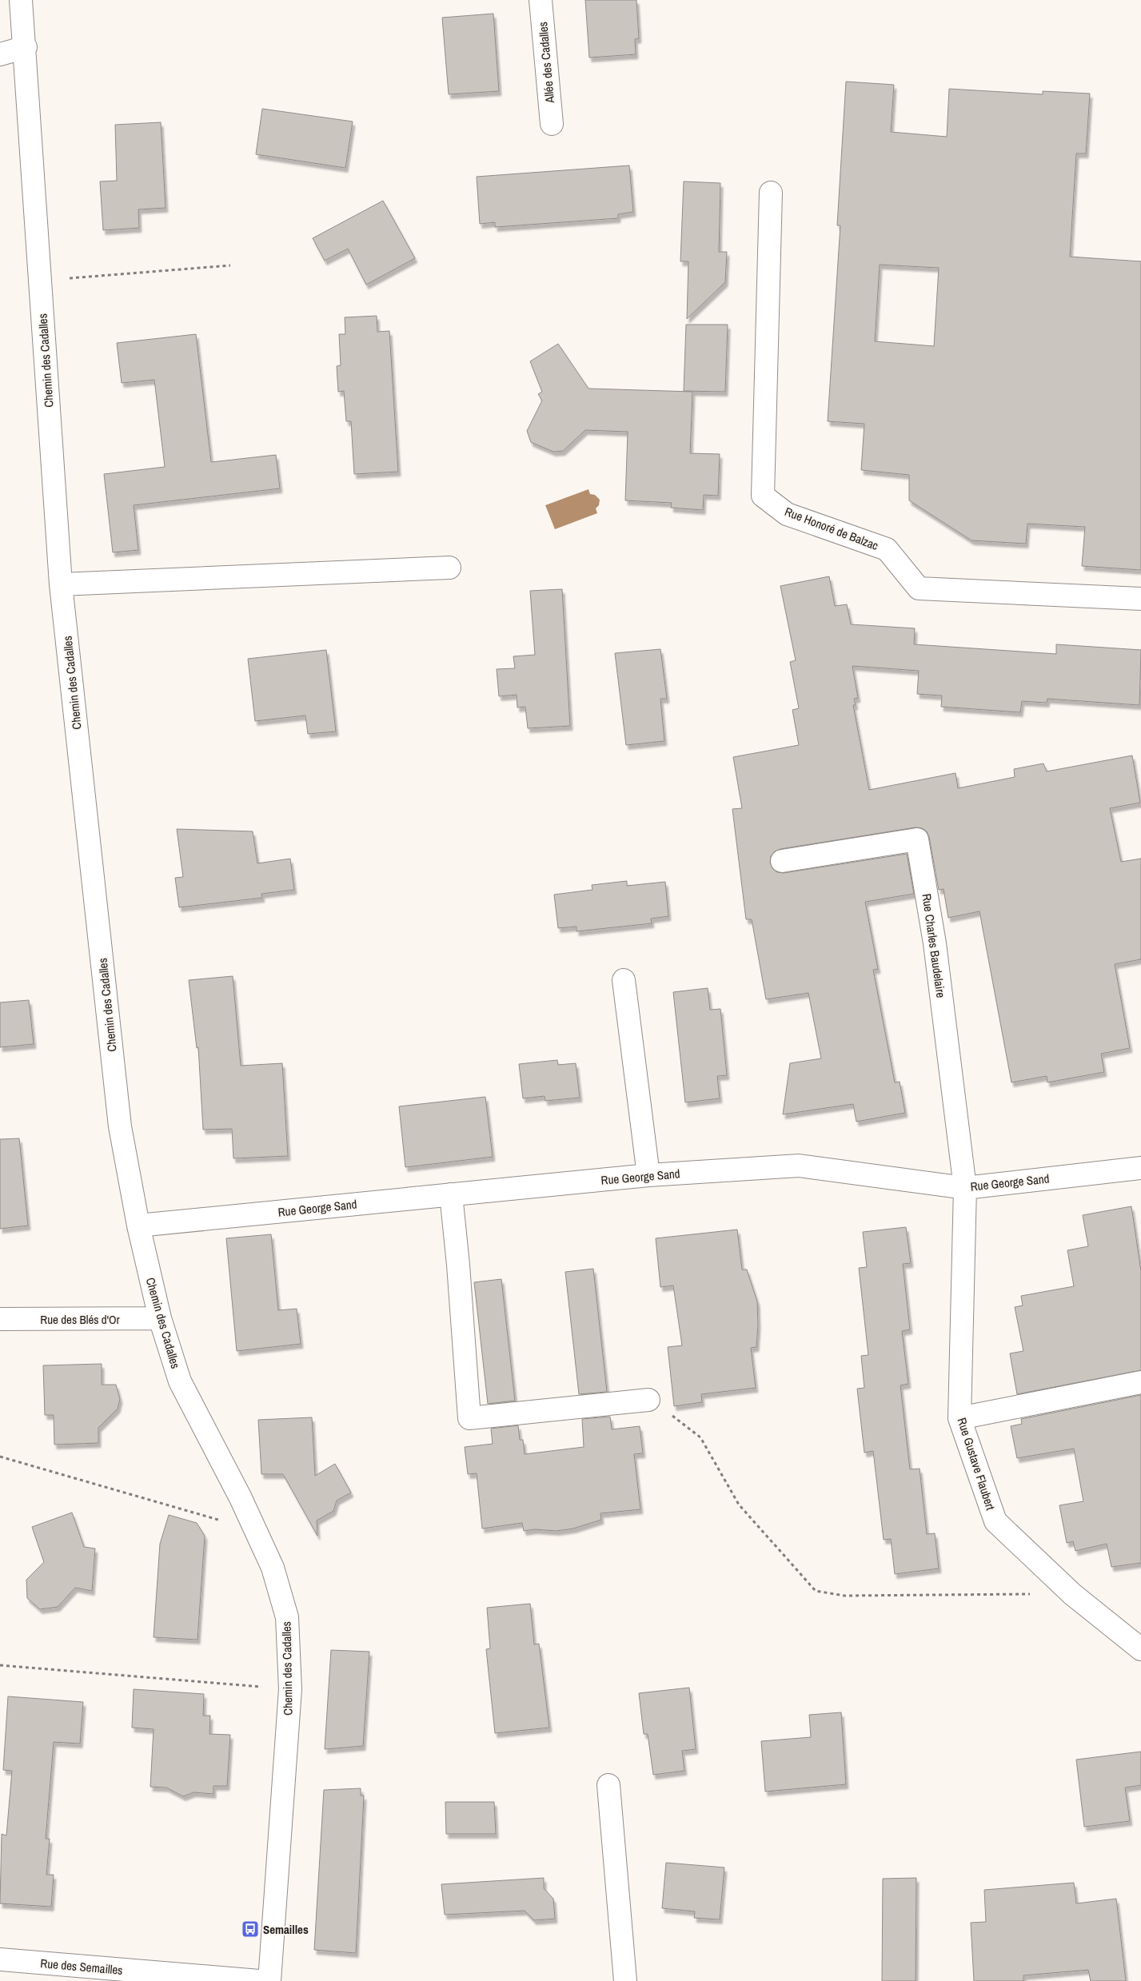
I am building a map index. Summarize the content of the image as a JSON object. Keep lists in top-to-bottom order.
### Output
{
  "streets": {
    "street": [
      "Allée des Cadalles",
      "Chemin des Cadalles",
      "Rue Honoré de Balzac",
      "Rue Charles Baudelaire",
      "Rue George Sand",
      "Rue des Blés d'Or",
      "Rue Gustave Flaubert",
      "Rue des Semailles"
    ]
  },
  "crossings": [
    ["Chemin des Cadalles", "Rue George Sand"],
    ["Chemin des Cadalles", "Rue des Blés d'Or"],
    ["Rue Charles Baudelaire", "Rue George Sand"],
    ["Rue Charles Baudelaire", "Rue Gustave Flaubert"],
    ["Rue George Sand", "Rue Gustave Flaubert"]
  ],
  "places": {
    "bus stop": ["Semailles"]
  }
}
